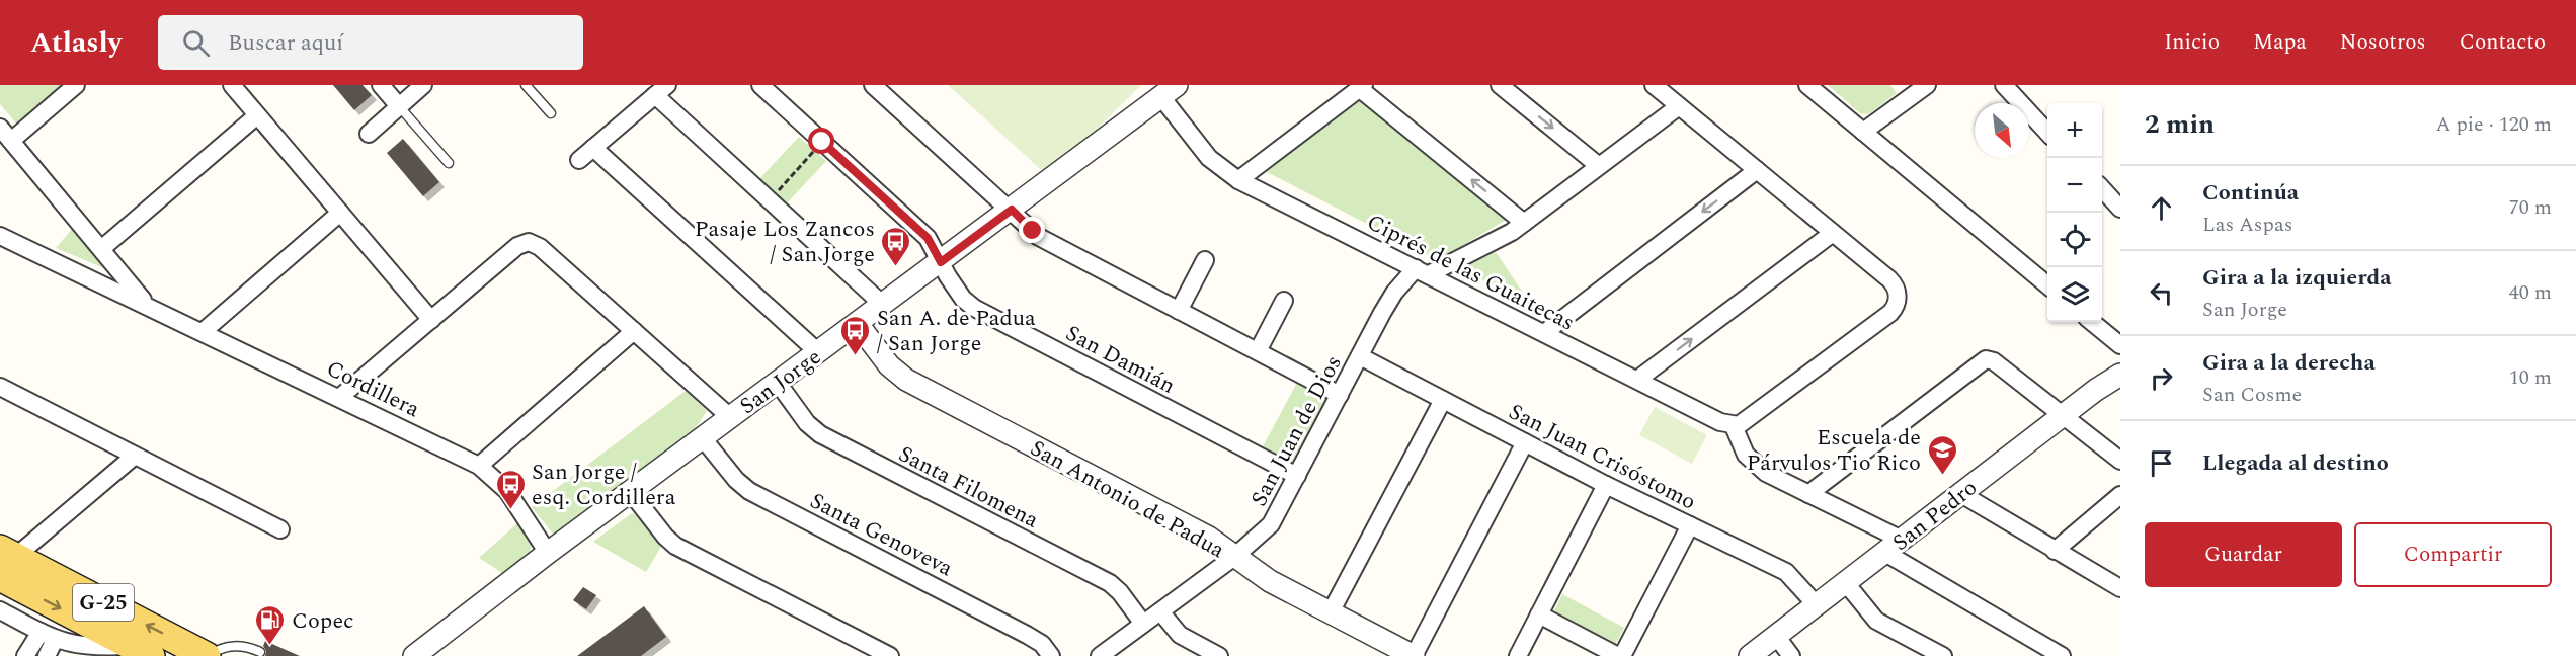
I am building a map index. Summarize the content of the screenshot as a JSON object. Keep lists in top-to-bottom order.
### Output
{
  "streets": {
    "main road": ["G-25"],
    "street": [
      "Ciprés de las Guaitecas",
      "San Damián",
      "San Jorge",
      "Cordillera",
      "San Juan de Dios",
      "San Juan Crisóstomo",
      "Santa Filomena",
      "San Antonio de Padua",
      "San Pedro",
      "Santa Genoveva"
    ]
  },
  "crossings": [
    ["Ciprés de las Guaitecas", "San Jorge"],
    ["Ciprés de las Guaitecas", "San Juan de Dios"],
    ["San Damián", "San Jorge"],
    ["San Damián", "San Juan de Dios"],
    ["San Jorge", "Cordillera"],
    ["San Jorge", "Santa Filomena"],
    ["San Jorge", "San Antonio de Padua"],
    ["San Jorge", "Santa Genoveva"],
    ["San Juan de Dios", "San Juan Crisóstomo"],
    ["San Juan de Dios", "Santa Filomena"],
    ["San Juan de Dios", "San Antonio de Padua"],
    ["San Juan Crisóstomo", "San Pedro"]
  ],
  "places": {
    "bus stop": ["Pasaje Los Zancos / San Jorge", "San A. de Padua / San Jorge", "San Jorge / esq. Cordillera"],
    "school or university": ["Escuela de Párvulos Tio Rico"],
    "fuel station": ["Copec"]
  },
  "north": "bottom right",
  "page": {
    "header": "Atlasly",
    "search": "Buscar aquí",
    "nav": [
      "Inicio",
      "Mapa",
      "Nosotros",
      "Contacto"
    ],
    "heading": ["2 min", "A pie · 120 m"],
    "map_buttons": ["+", "−"],
    "list": [
      ["Continúa", "Las Aspas", "70 m"],
      ["Gira a la izquierda", "San Jorge", "40 m"],
      ["Gira a la derecha", "San Cosme", "10 m"],
      "Llegada al destino"
    ],
    "buttons": ["Guardar", "Compartir"]
  }
}
